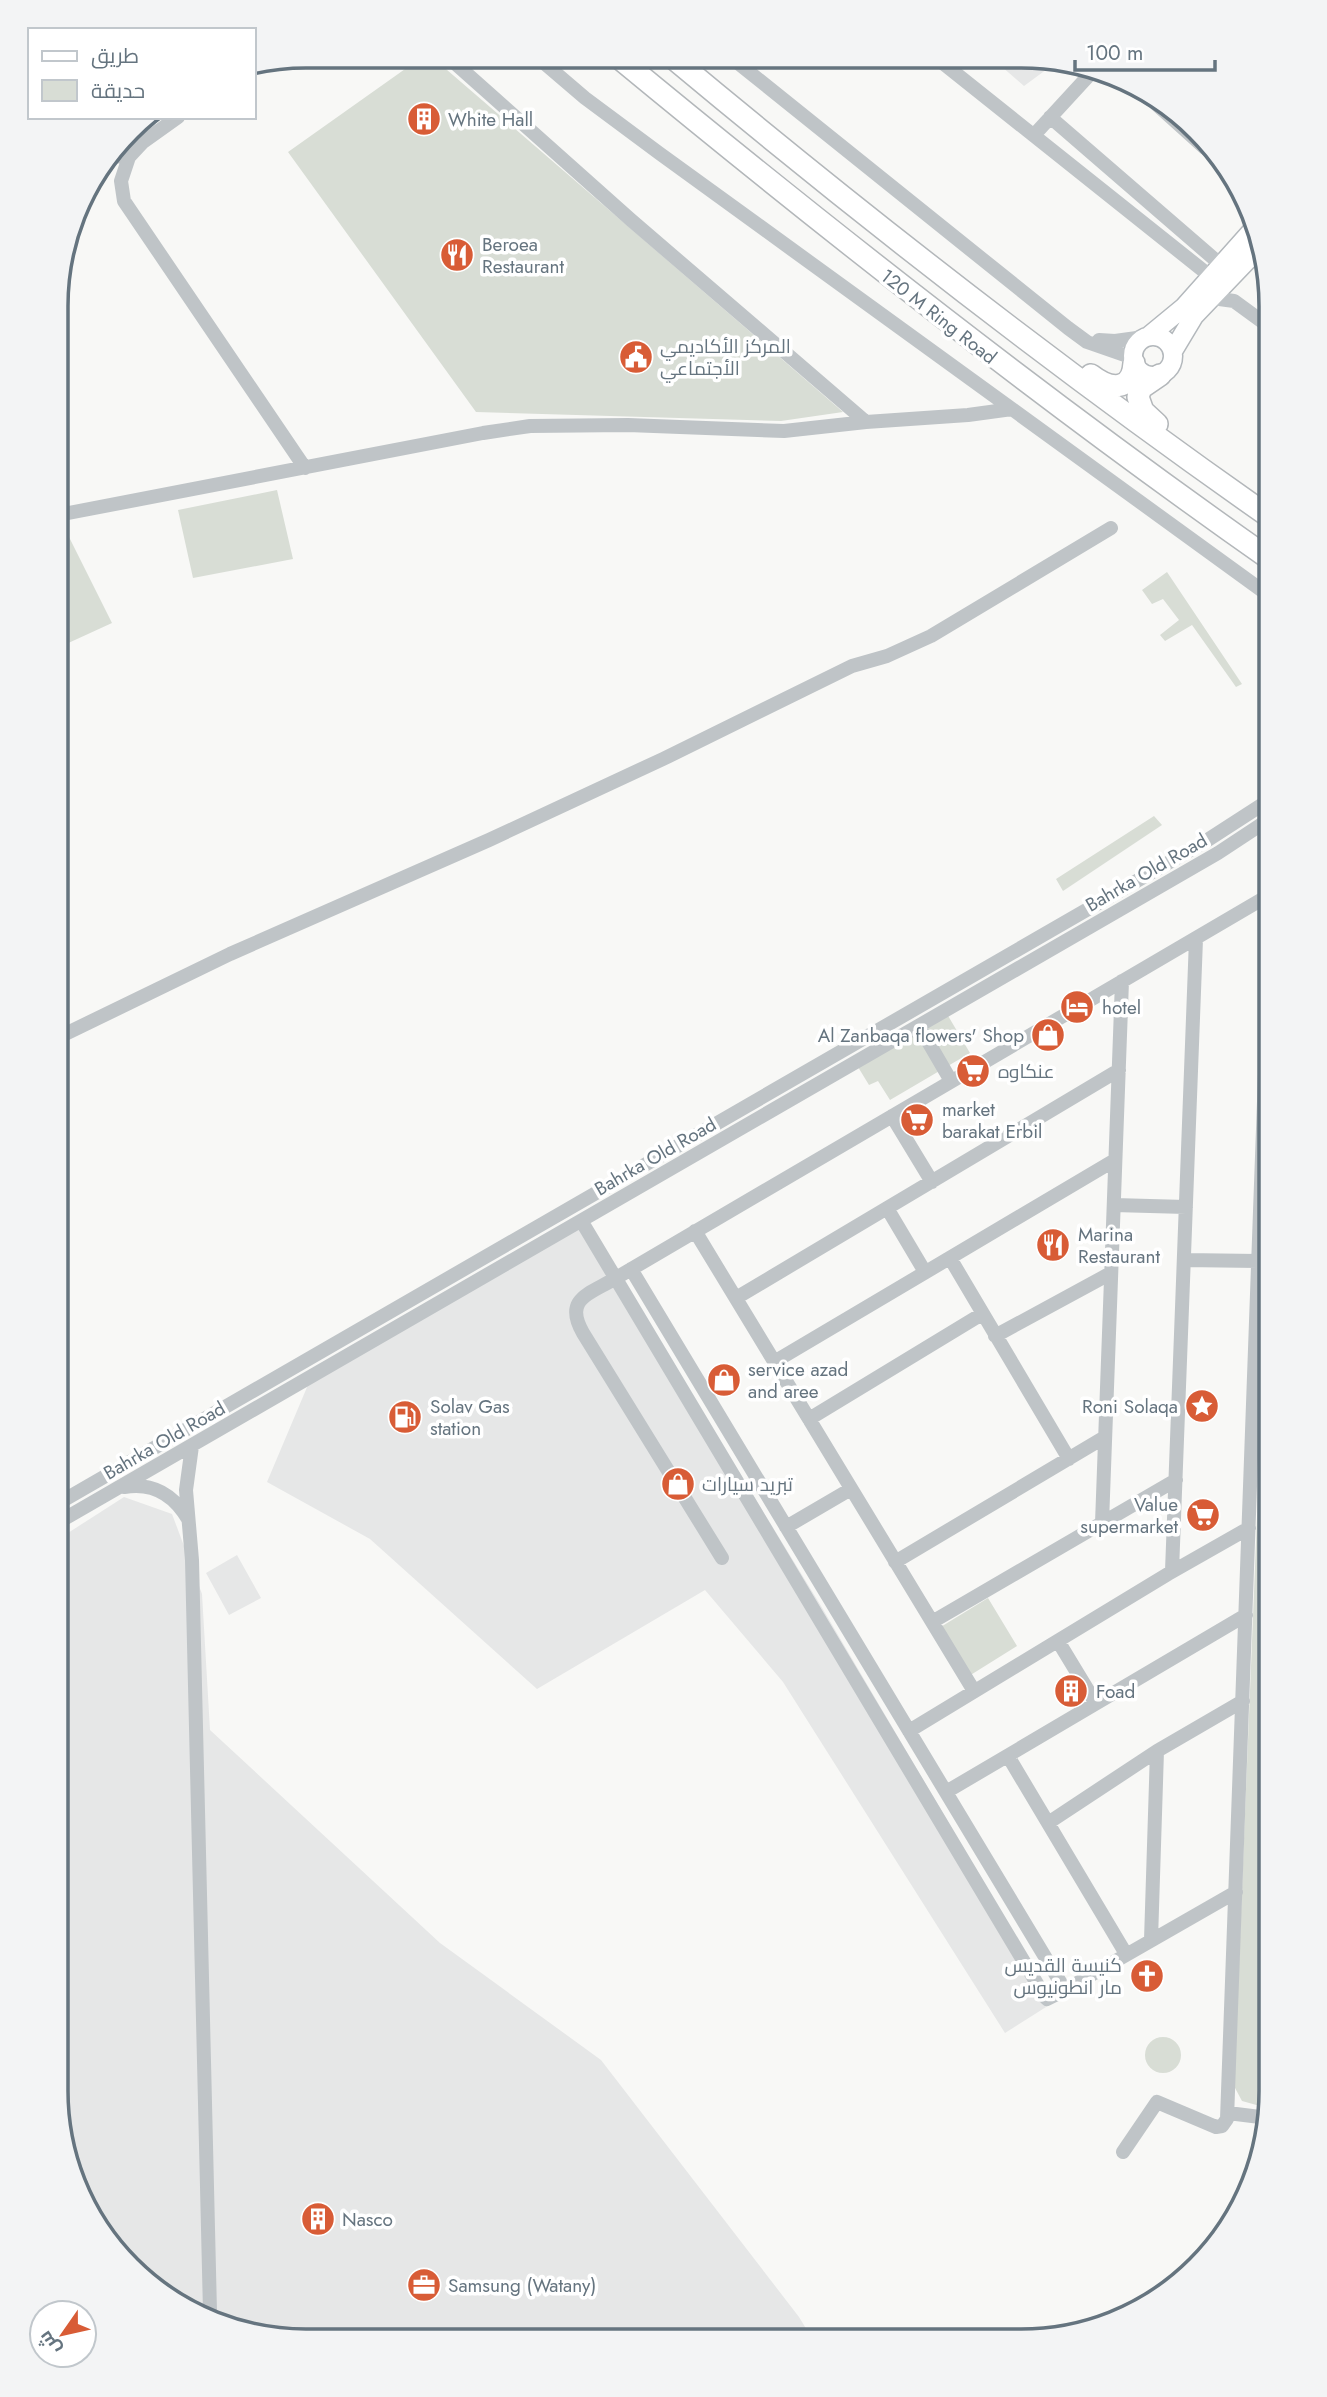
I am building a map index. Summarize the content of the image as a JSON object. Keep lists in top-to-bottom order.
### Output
{
  "streets": {
    "highway": ["120 M Ring Road"],
    "street": ["Bahrka Old Road"]
  },
  "places": {
    "building": ["White Hall", "Foad", "Nasco"],
    "restaurant": ["Beroea Restaurant", "Marina Restaurant"],
    "public building": ["المركز الأكاديمي الأجتماعي"],
    "hotel": ["hotel"],
    "shop": ["Al Zanbaqa flowers' Shop", "service azad and aree", "تبريد سيارات"],
    "supermarket": ["عنكاوه", "market barakat Erbil", "Value supermarket"],
    "place": ["Roni Solaqa"],
    "fuel station": ["Solav Gas station"],
    "church": ["كنيسة القديس مار انطونيوس"],
    "office": ["Samsung (Watany)"]
  },
  "legend": ["طريق", "حديقة"],
  "scale_bar": "100 m",
  "north": "bottom left"
}
